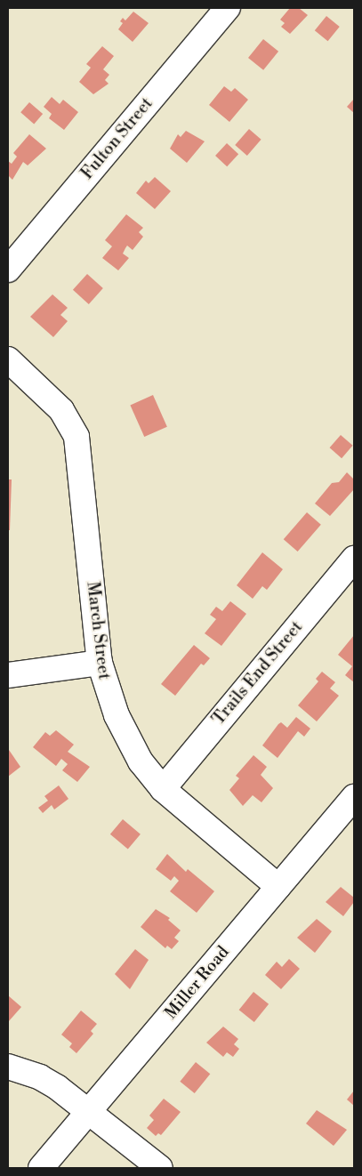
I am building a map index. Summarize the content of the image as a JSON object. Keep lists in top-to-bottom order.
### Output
{
  "streets": {
    "street": [
      "Fulton Street",
      "March Street",
      "Trails End Street",
      "Miller Road"
    ]
  },
  "crossings": [
    ["March Street", "Trails End Street"],
    ["March Street", "Miller Road"]
  ]
}
